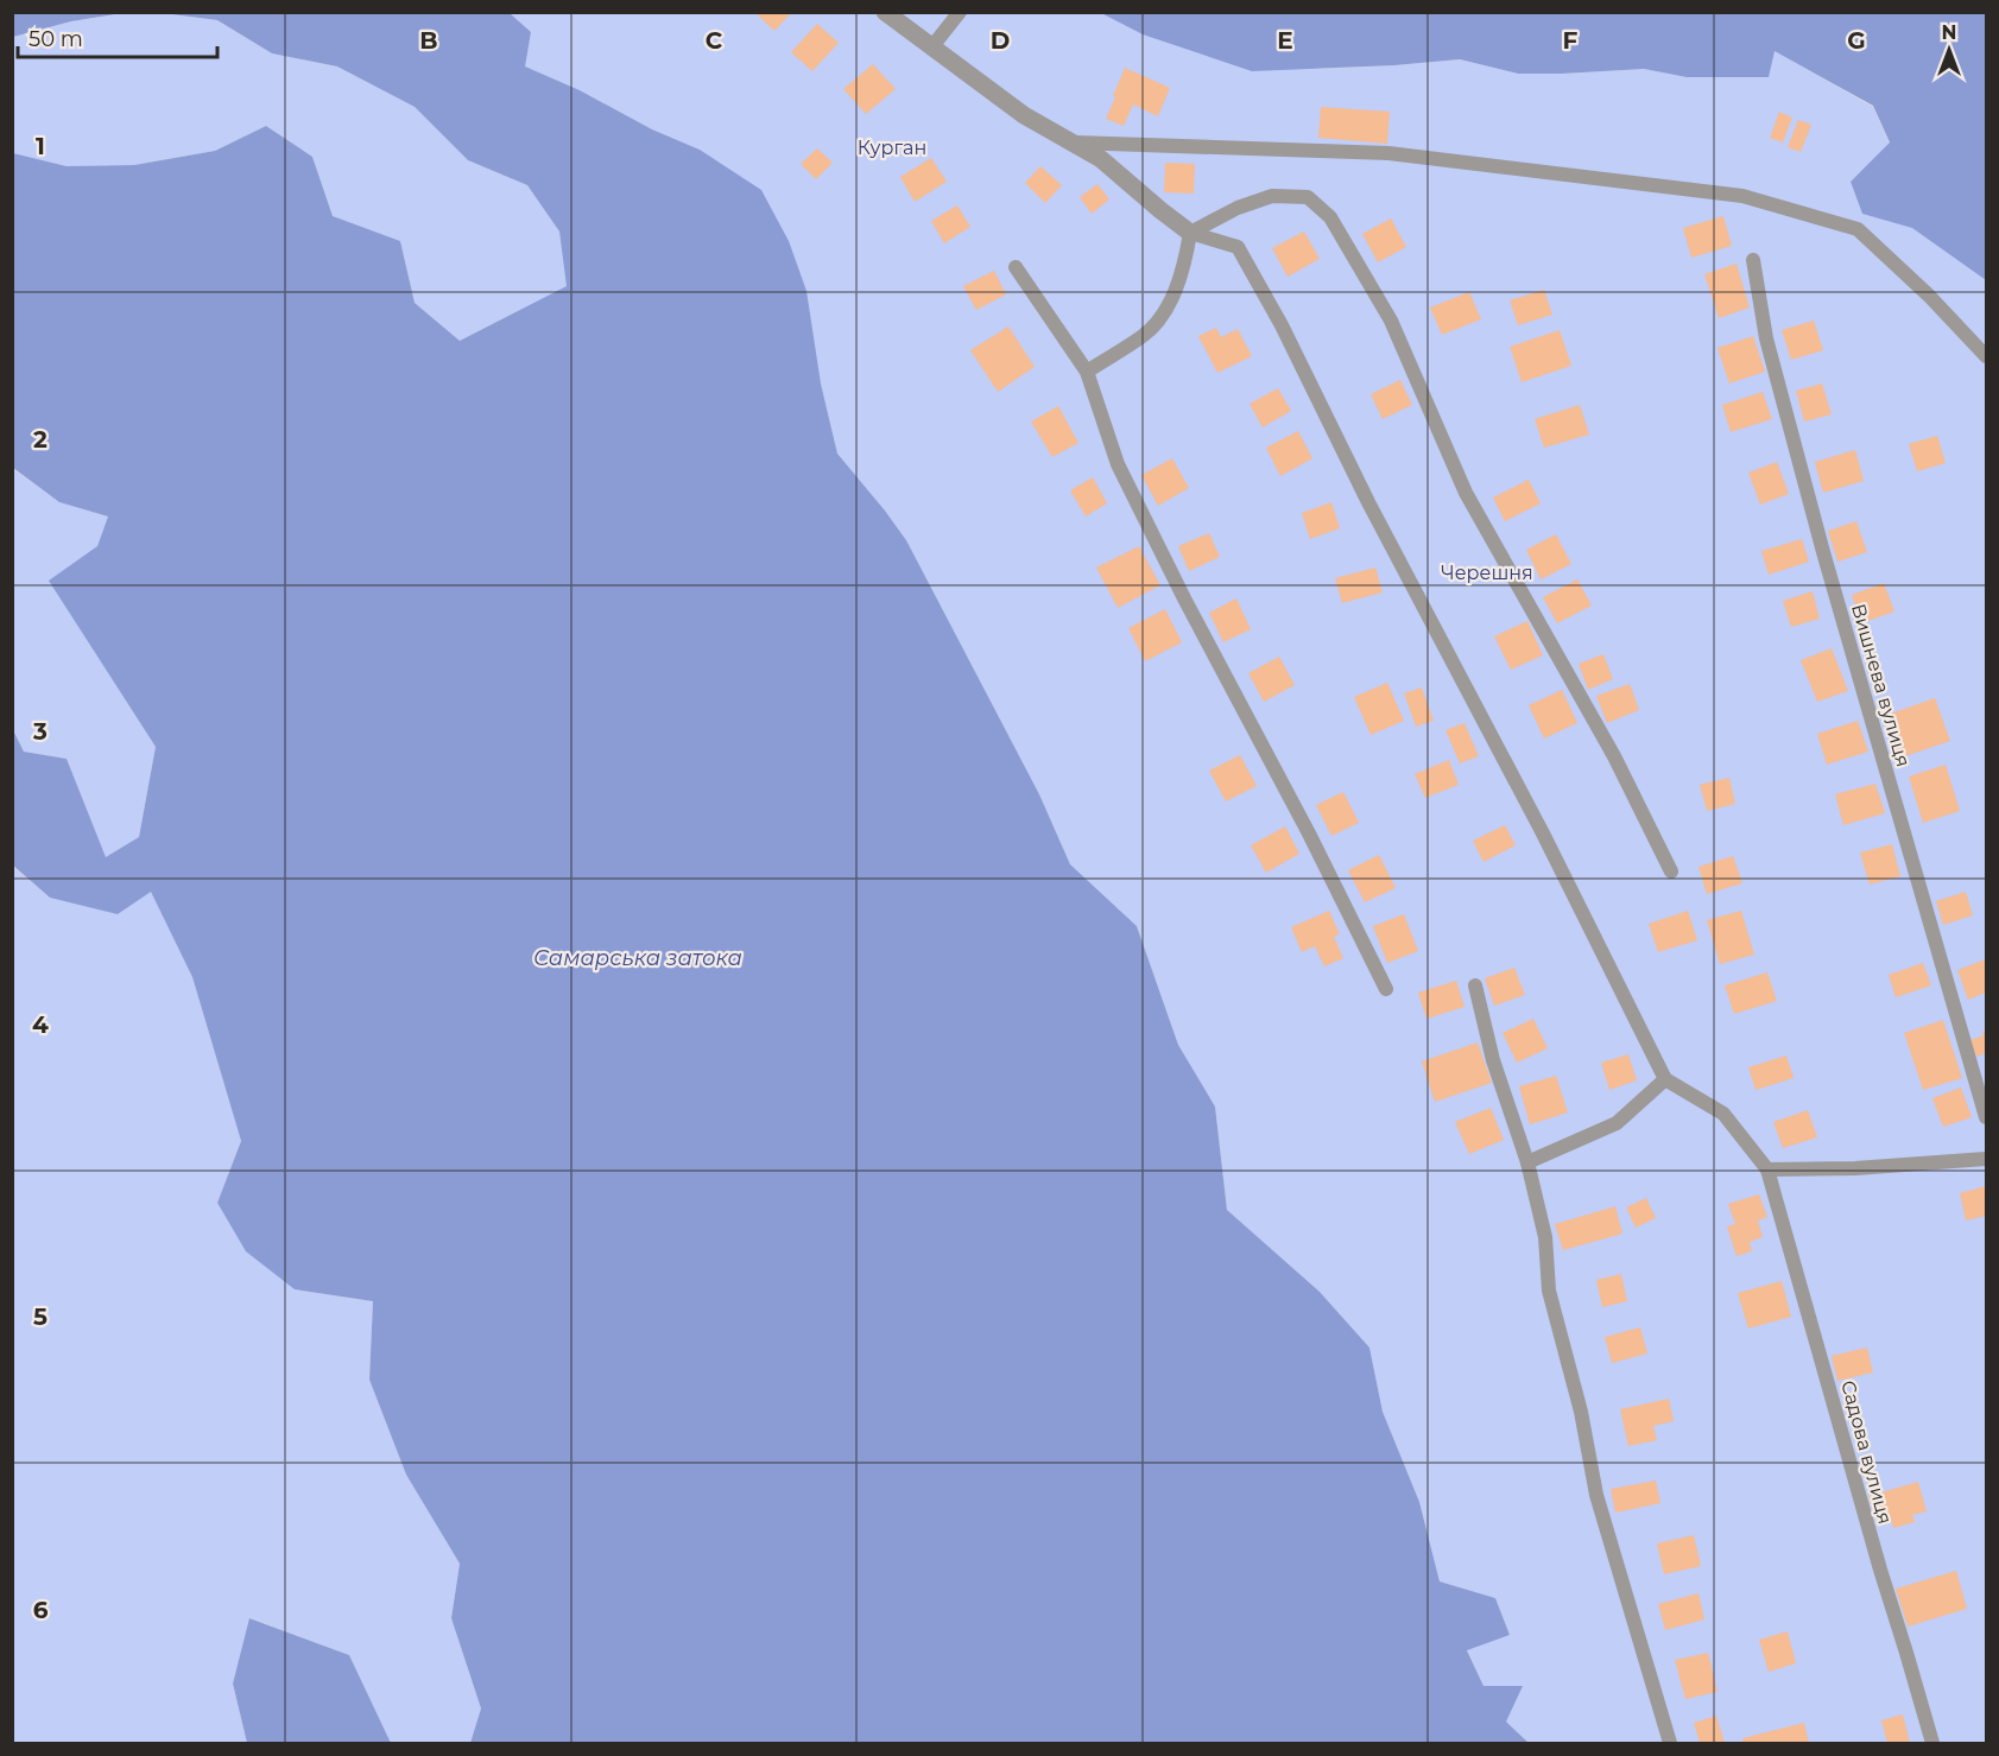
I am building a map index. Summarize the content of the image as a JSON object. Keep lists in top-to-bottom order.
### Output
{
  "streets": {
    "lane": ["Вишнева вулиця", "Садова вулиця"]
  },
  "water": ["Самарська затока"],
  "parks": ["Курган", "Черешня"],
  "scale_bar": "50 m",
  "north": "top",
  "grid": {
    "columns": [
      "B",
      "C",
      "D",
      "E",
      "F",
      "G"
    ],
    "rows": [
      "1",
      "2",
      "3",
      "4",
      "5",
      "6"
    ]
  }
}
